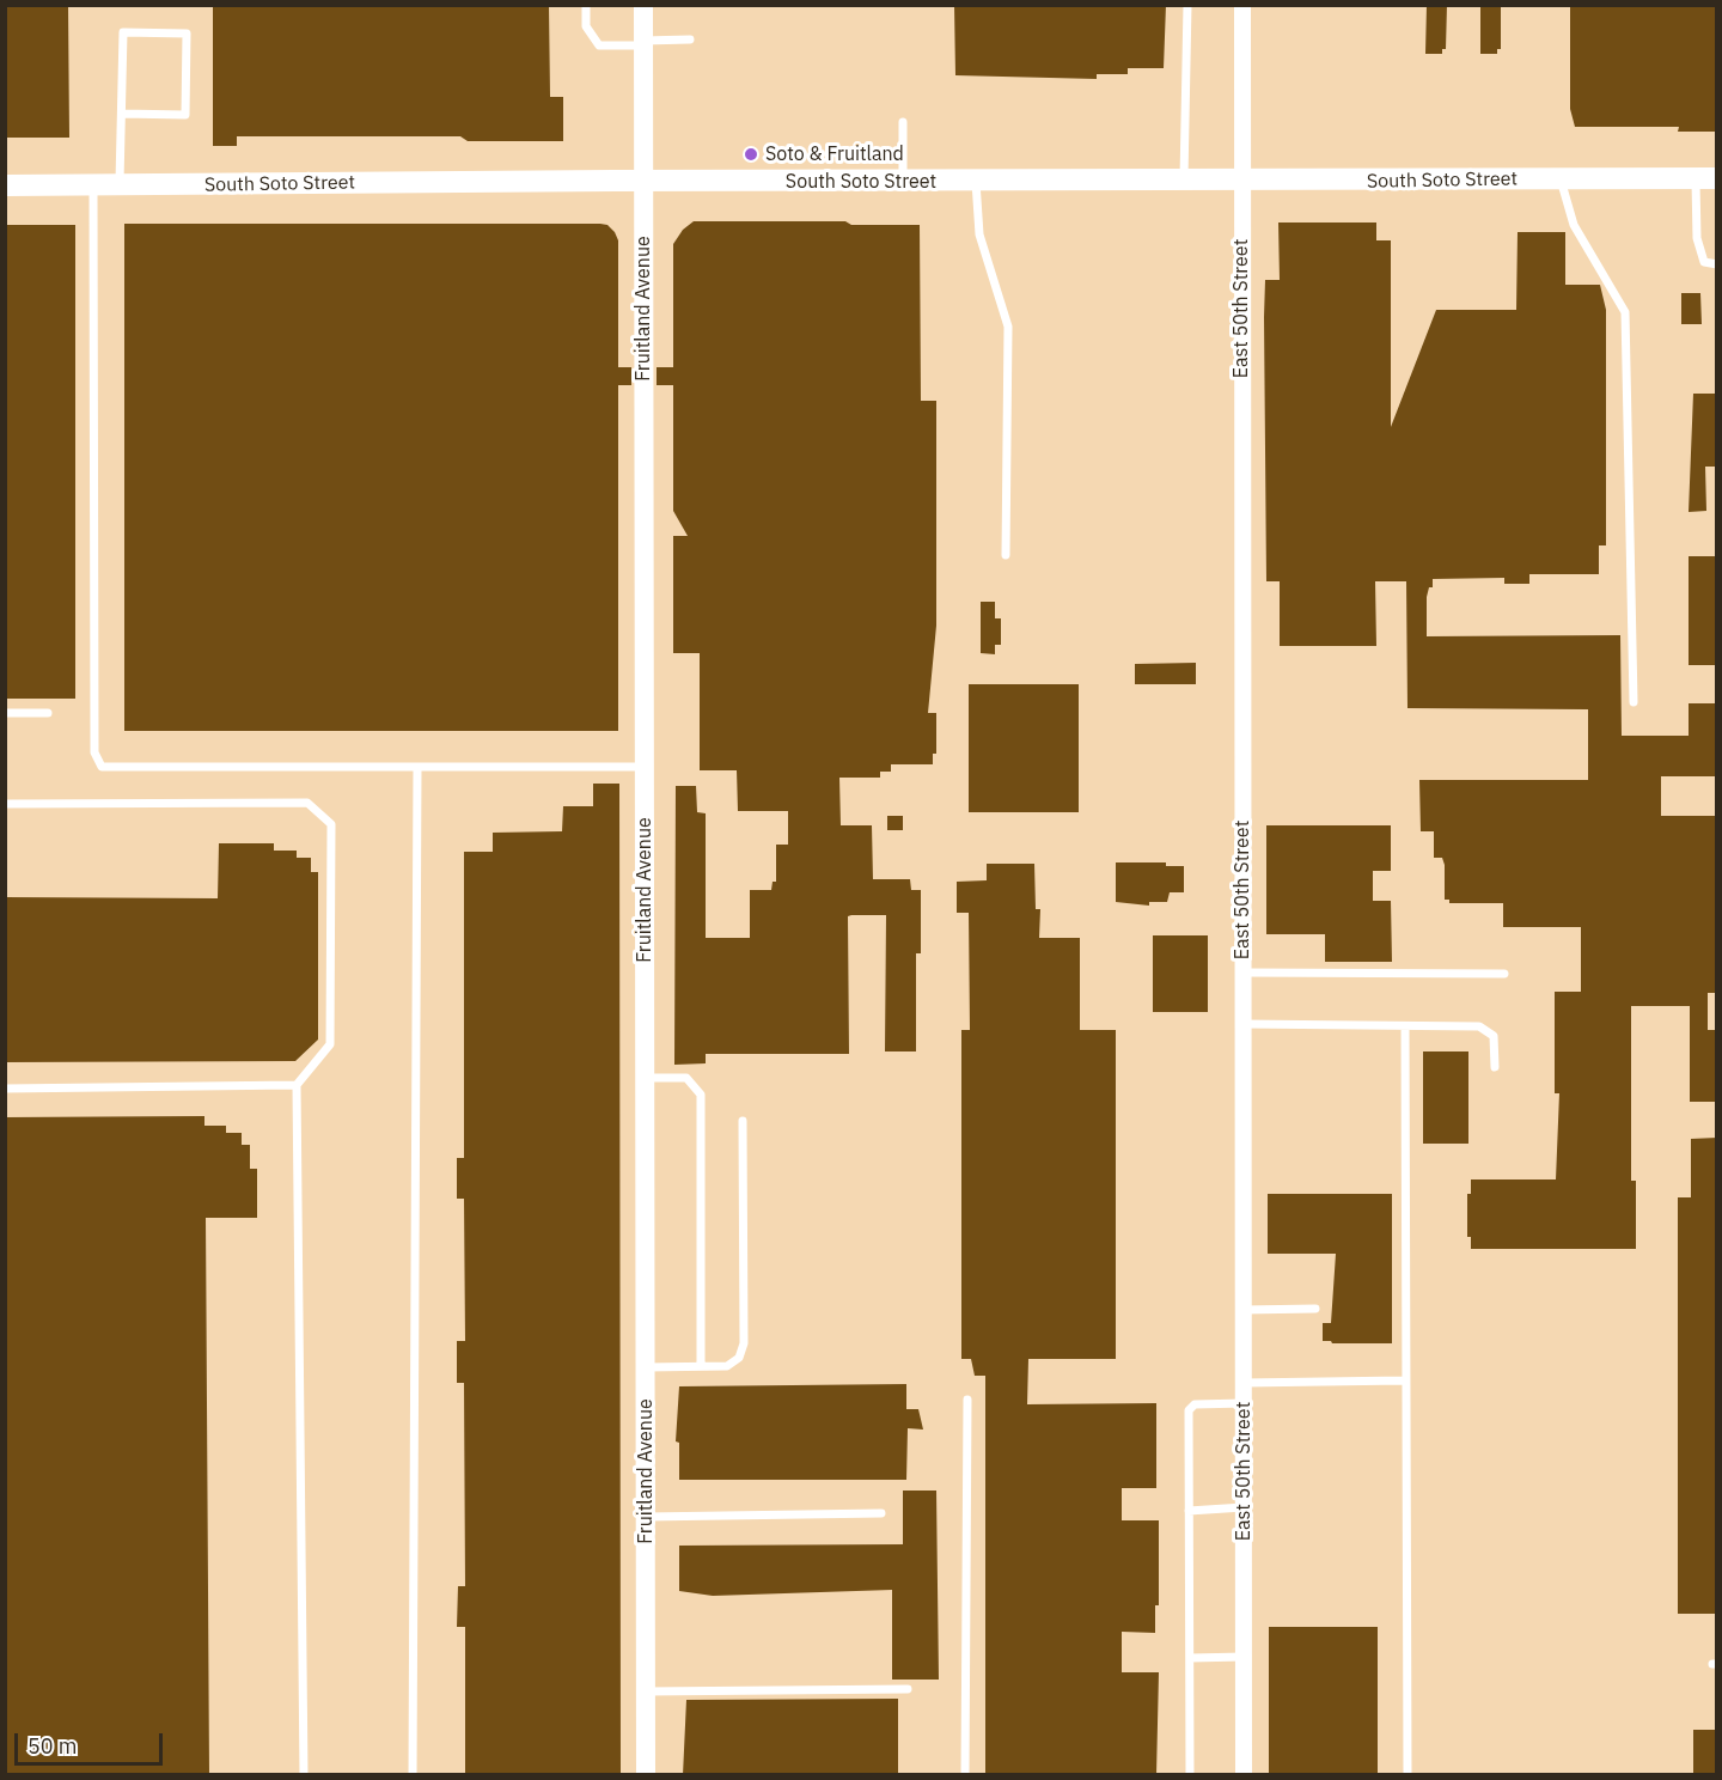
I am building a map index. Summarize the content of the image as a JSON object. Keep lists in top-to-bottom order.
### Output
{
  "streets": {
    "main road": ["South Soto Street"],
    "street": ["Fruitland Avenue", "East 50th Street"]
  },
  "crossings": [
    ["South Soto Street", "Fruitland Avenue"],
    ["South Soto Street", "East 50th Street"]
  ],
  "places": ["Soto & Fruitland"],
  "scale_bar": "50 m"
}
